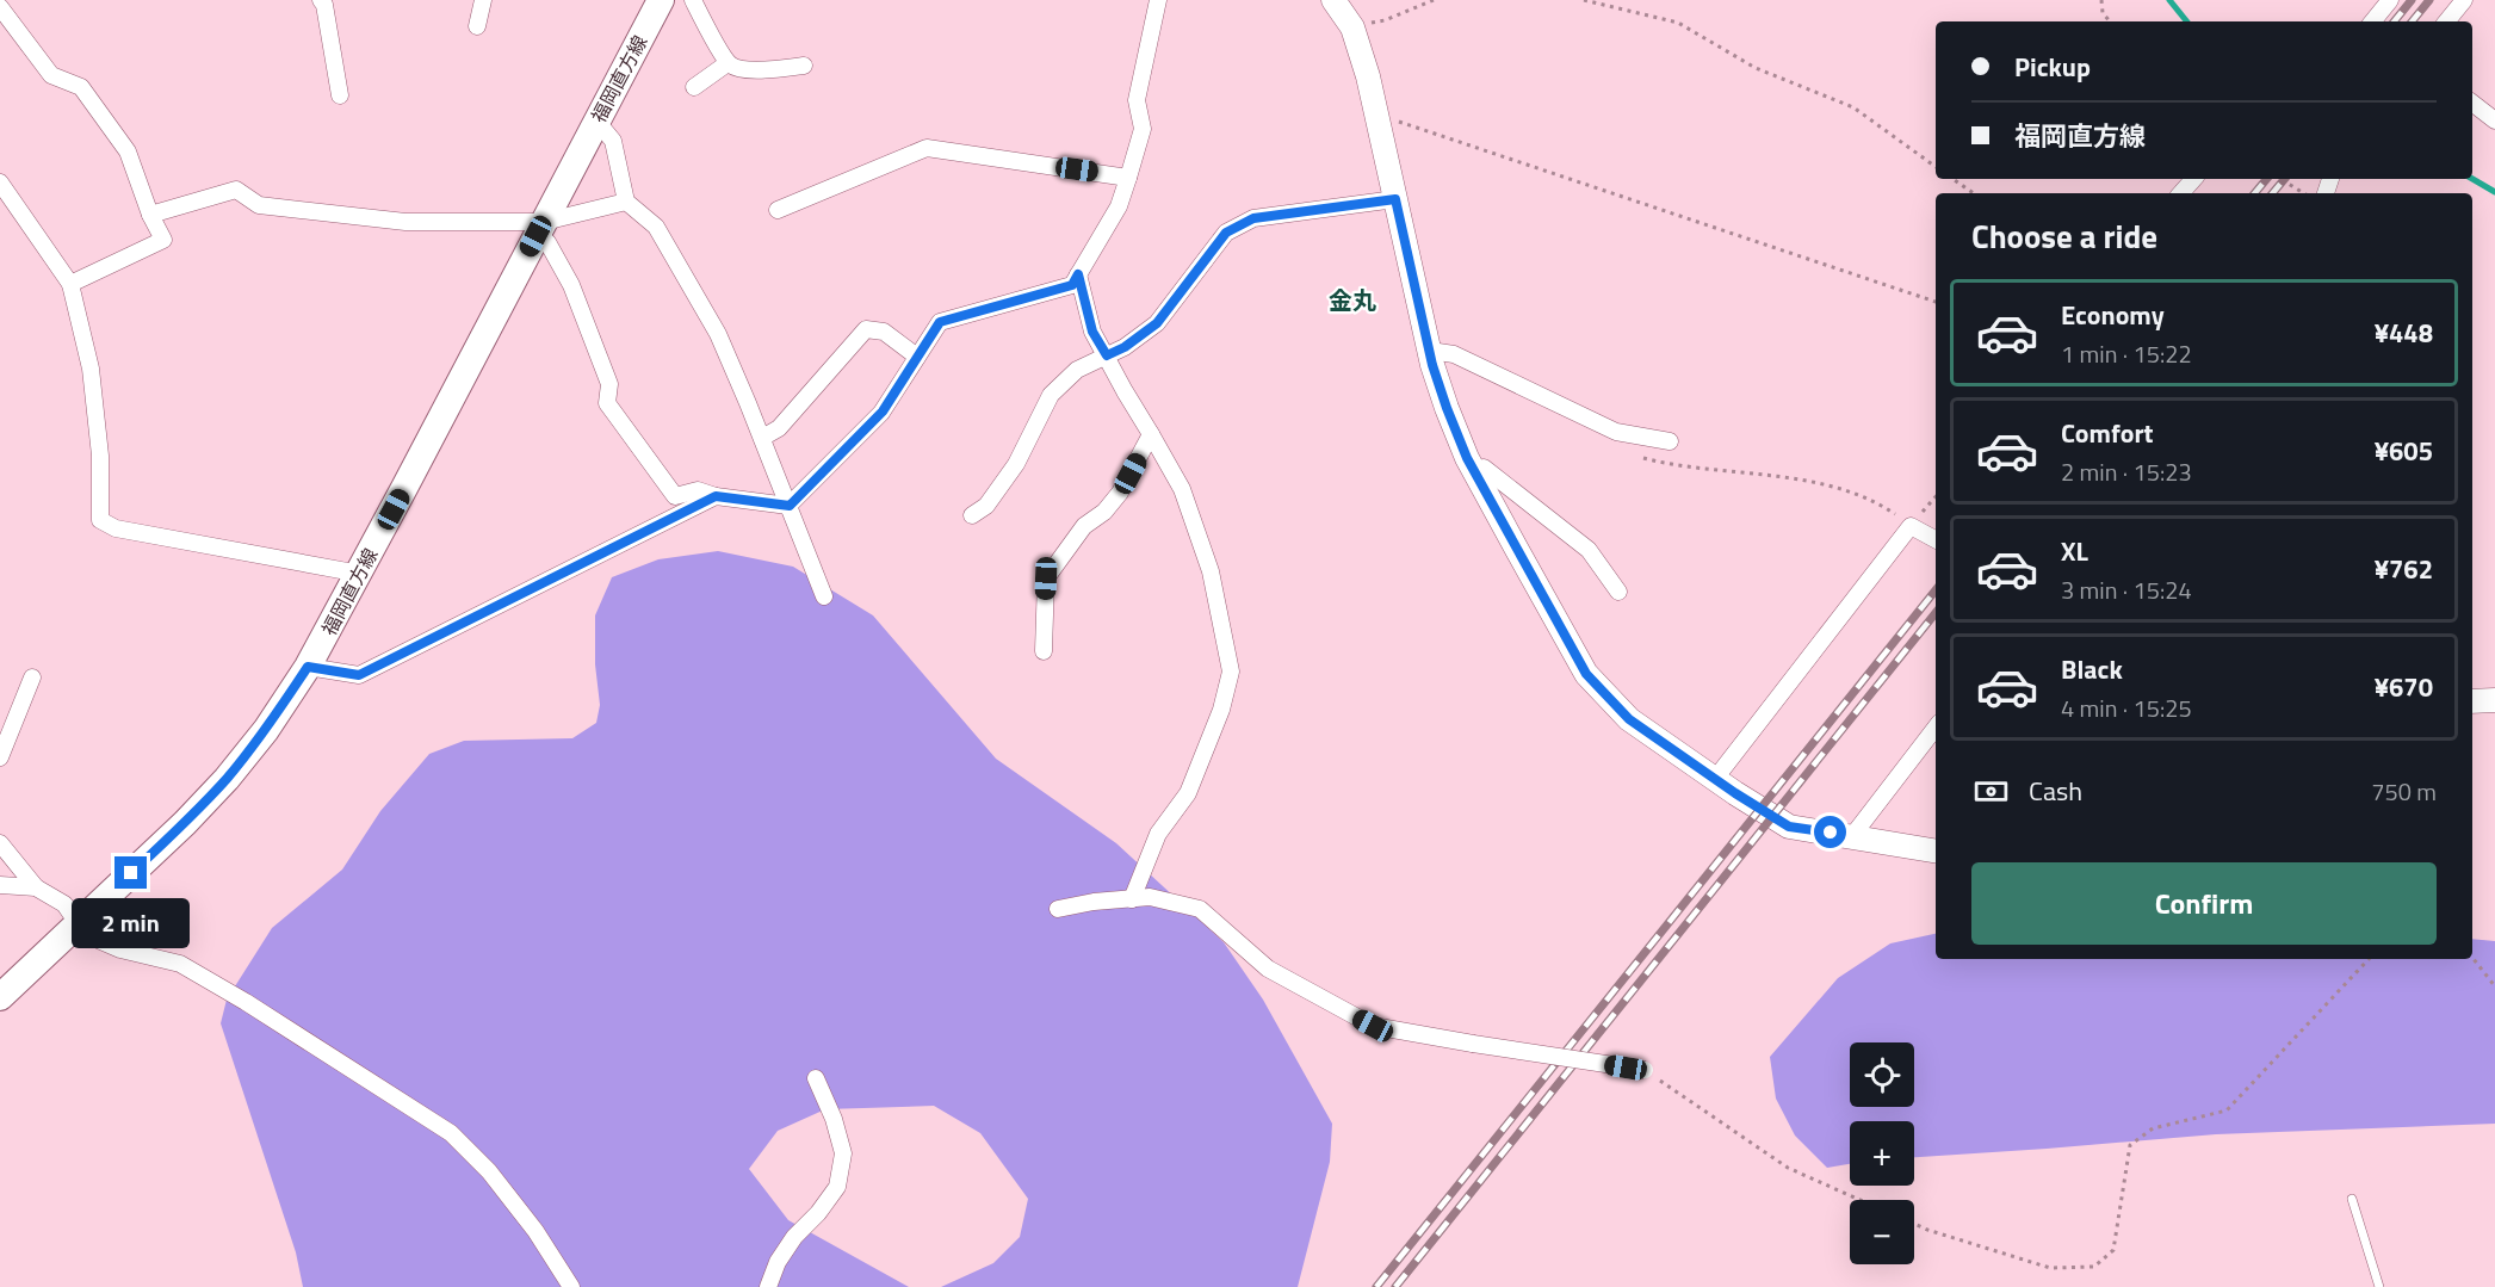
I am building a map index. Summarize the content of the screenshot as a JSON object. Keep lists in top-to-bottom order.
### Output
{
  "streets": {
    "main road": ["福岡直方線"]
  },
  "districts": ["金丸"],
  "page": {
    "banner": ["Pickup", "福岡直方線"],
    "heading": "Choose a ride",
    "list": [
      {
        "name": "Economy",
        "note": "1 min · 15:22",
        "value": "¥448"
      },
      {
        "name": "Comfort",
        "note": "2 min · 15:23",
        "value": "¥605"
      },
      {
        "name": "XL",
        "note": "3 min · 15:24",
        "value": "¥762"
      },
      {
        "name": "Black",
        "note": "4 min · 15:25",
        "value": "¥670"
      }
    ],
    "pay": ["Cash", "750 m"],
    "buttons": "Confirm",
    "bubble": "2 min",
    "map_buttons": ["+", "−"]
  }
}
